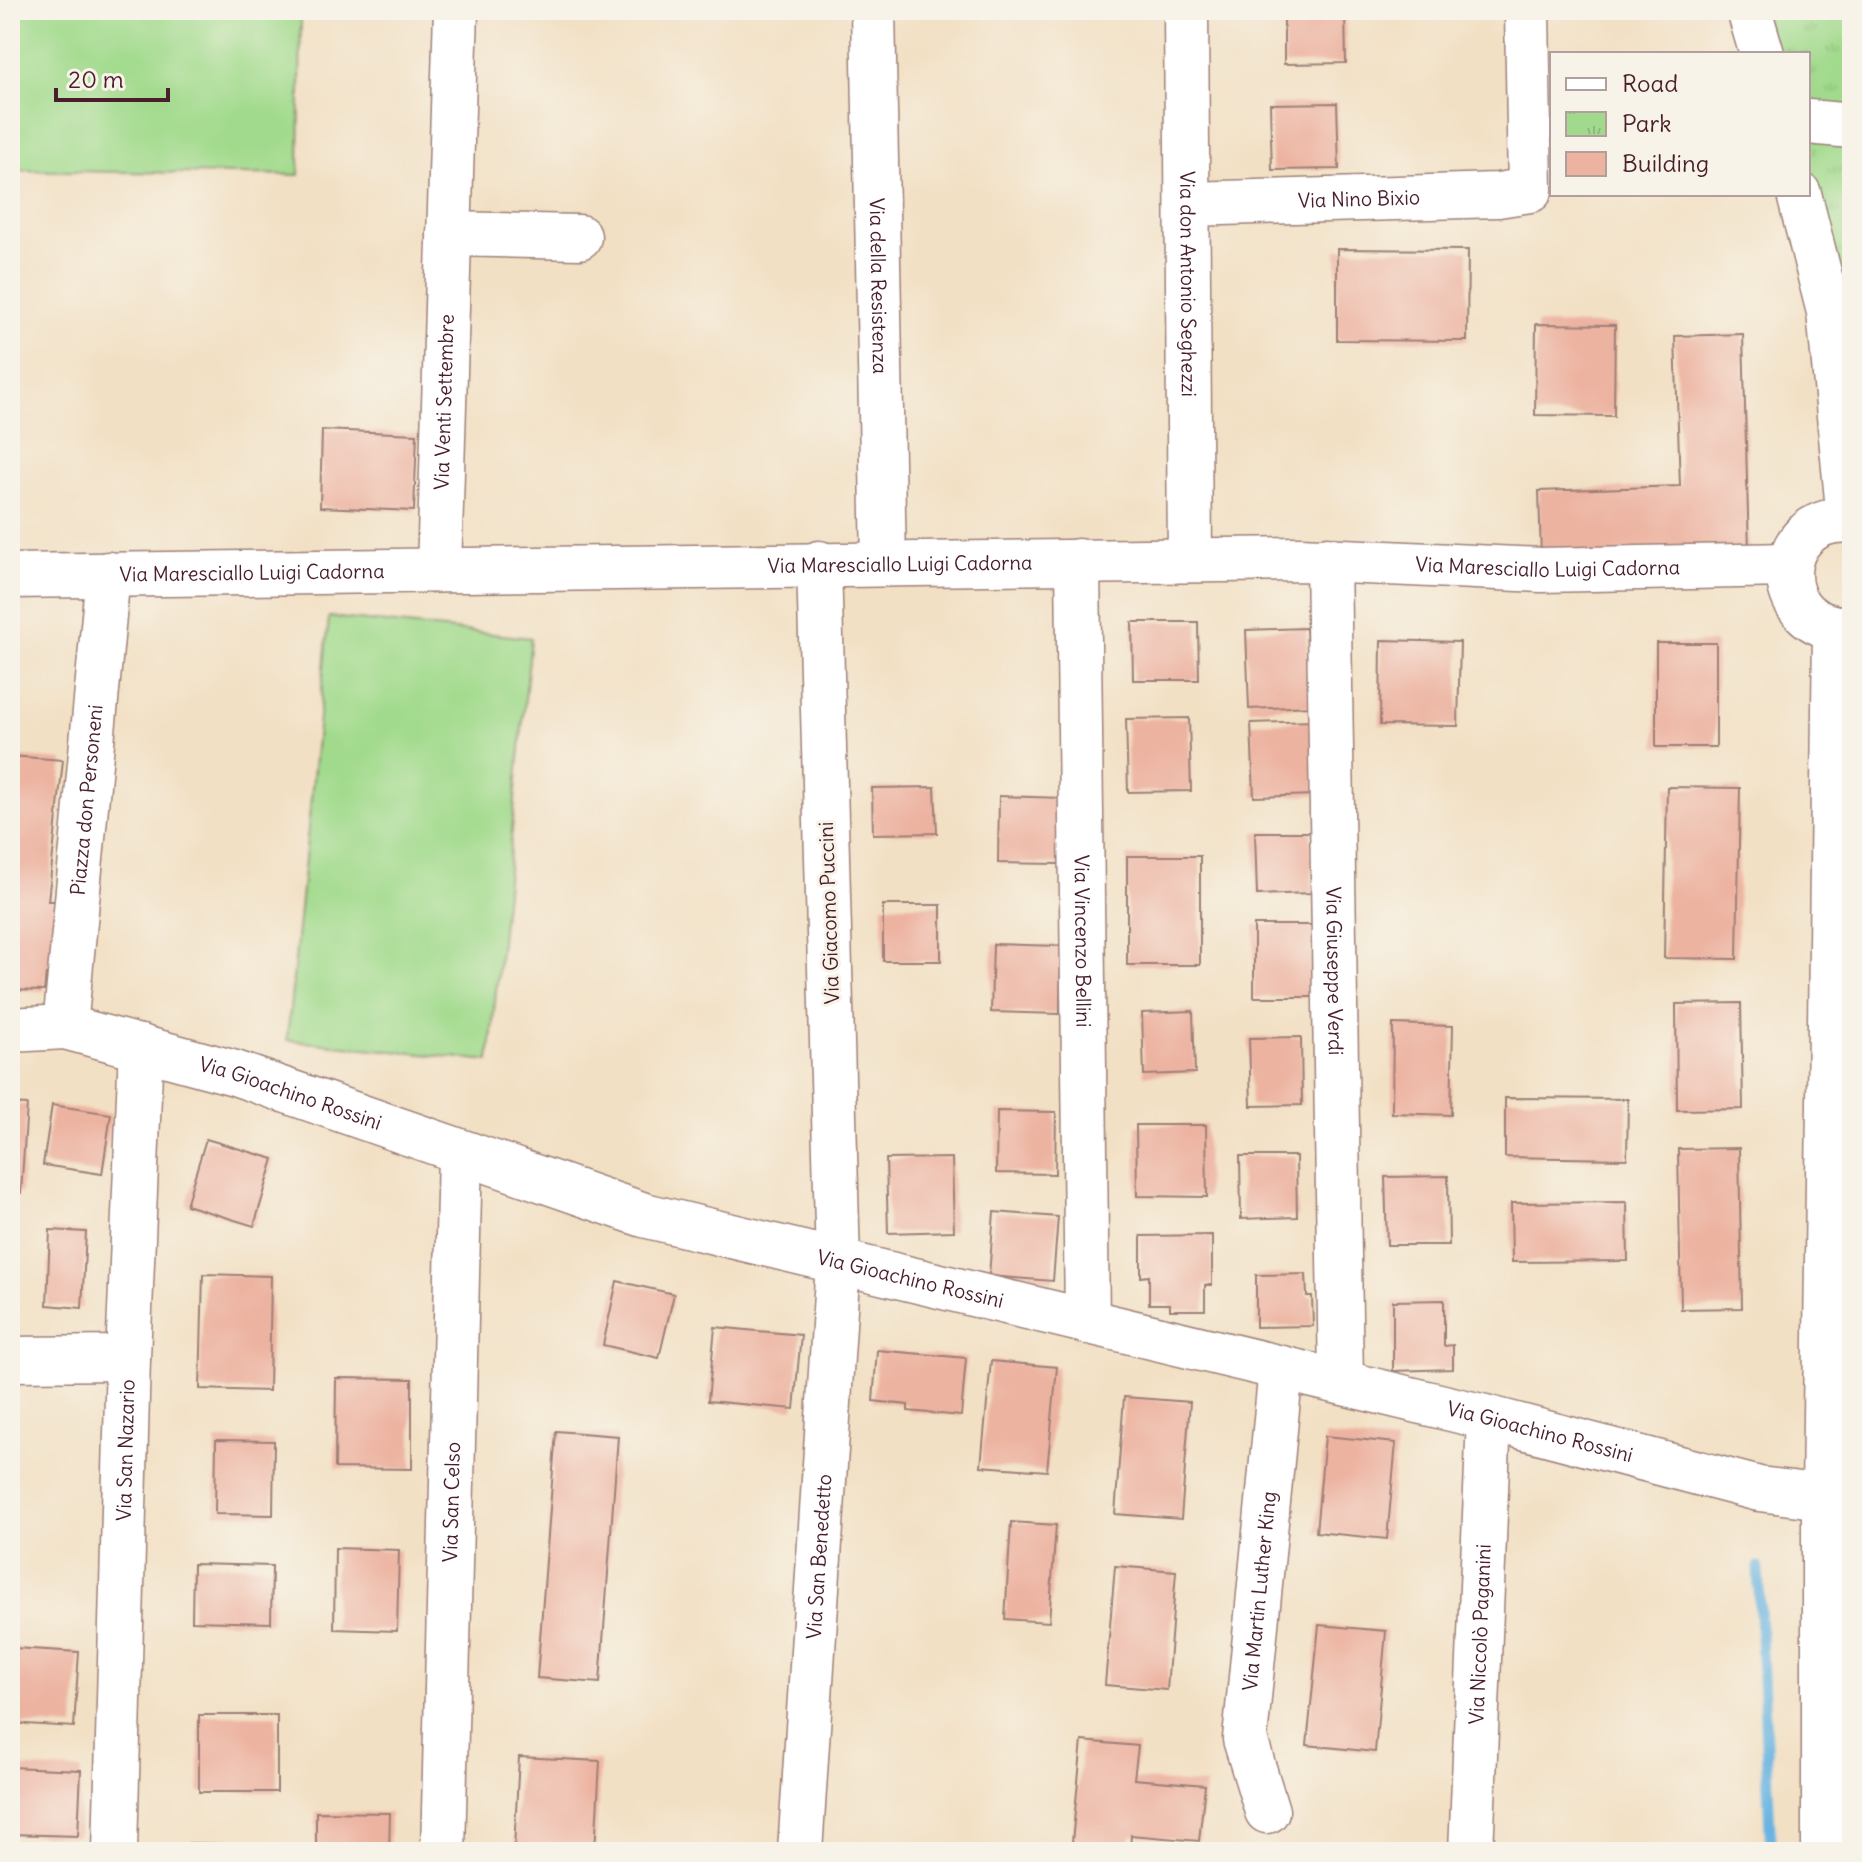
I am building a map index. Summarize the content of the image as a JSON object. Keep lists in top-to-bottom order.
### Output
{
  "streets": {
    "street": [
      "Via Nino Bixio",
      "Via don Antonio Seghezzi",
      "Via della Resistenza",
      "Via Venti Settembre",
      "Via Maresciallo Luigi Cadorna",
      "Piazza don Personeni",
      "Via Giacomo Puccini",
      "Via Vincenzo Bellini",
      "Via Giuseppe Verdi",
      "Via Gioachino Rossini",
      "Via San Nazario",
      "Via San Celso",
      "Via San Benedetto",
      "Via Martin Luther King",
      "Via Niccolò Paganini"
    ]
  },
  "crossings": [
    ["Via Nino Bixio", "Via don Antonio Seghezzi"],
    ["Via don Antonio Seghezzi", "Via Maresciallo Luigi Cadorna"],
    ["Via della Resistenza", "Via Maresciallo Luigi Cadorna"],
    ["Via Venti Settembre", "Via Maresciallo Luigi Cadorna"],
    ["Via Maresciallo Luigi Cadorna", "Piazza don Personeni"],
    ["Via Maresciallo Luigi Cadorna", "Via Giacomo Puccini"],
    ["Via Maresciallo Luigi Cadorna", "Via Vincenzo Bellini"],
    ["Via Maresciallo Luigi Cadorna", "Via Giuseppe Verdi"],
    ["Piazza don Personeni", "Via Gioachino Rossini"],
    ["Via Giacomo Puccini", "Via Gioachino Rossini"],
    ["Via Giacomo Puccini", "Via San Benedetto"],
    ["Via Vincenzo Bellini", "Via Gioachino Rossini"],
    ["Via Giuseppe Verdi", "Via Gioachino Rossini"],
    ["Via Gioachino Rossini", "Via San Nazario"],
    ["Via Gioachino Rossini", "Via San Celso"],
    ["Via Gioachino Rossini", "Via San Benedetto"],
    ["Via Gioachino Rossini", "Via Martin Luther King"],
    ["Via Gioachino Rossini", "Via Niccolò Paganini"]
  ],
  "legend": ["Road", "Park", "Building"],
  "scale_bar": "20 m"
}
